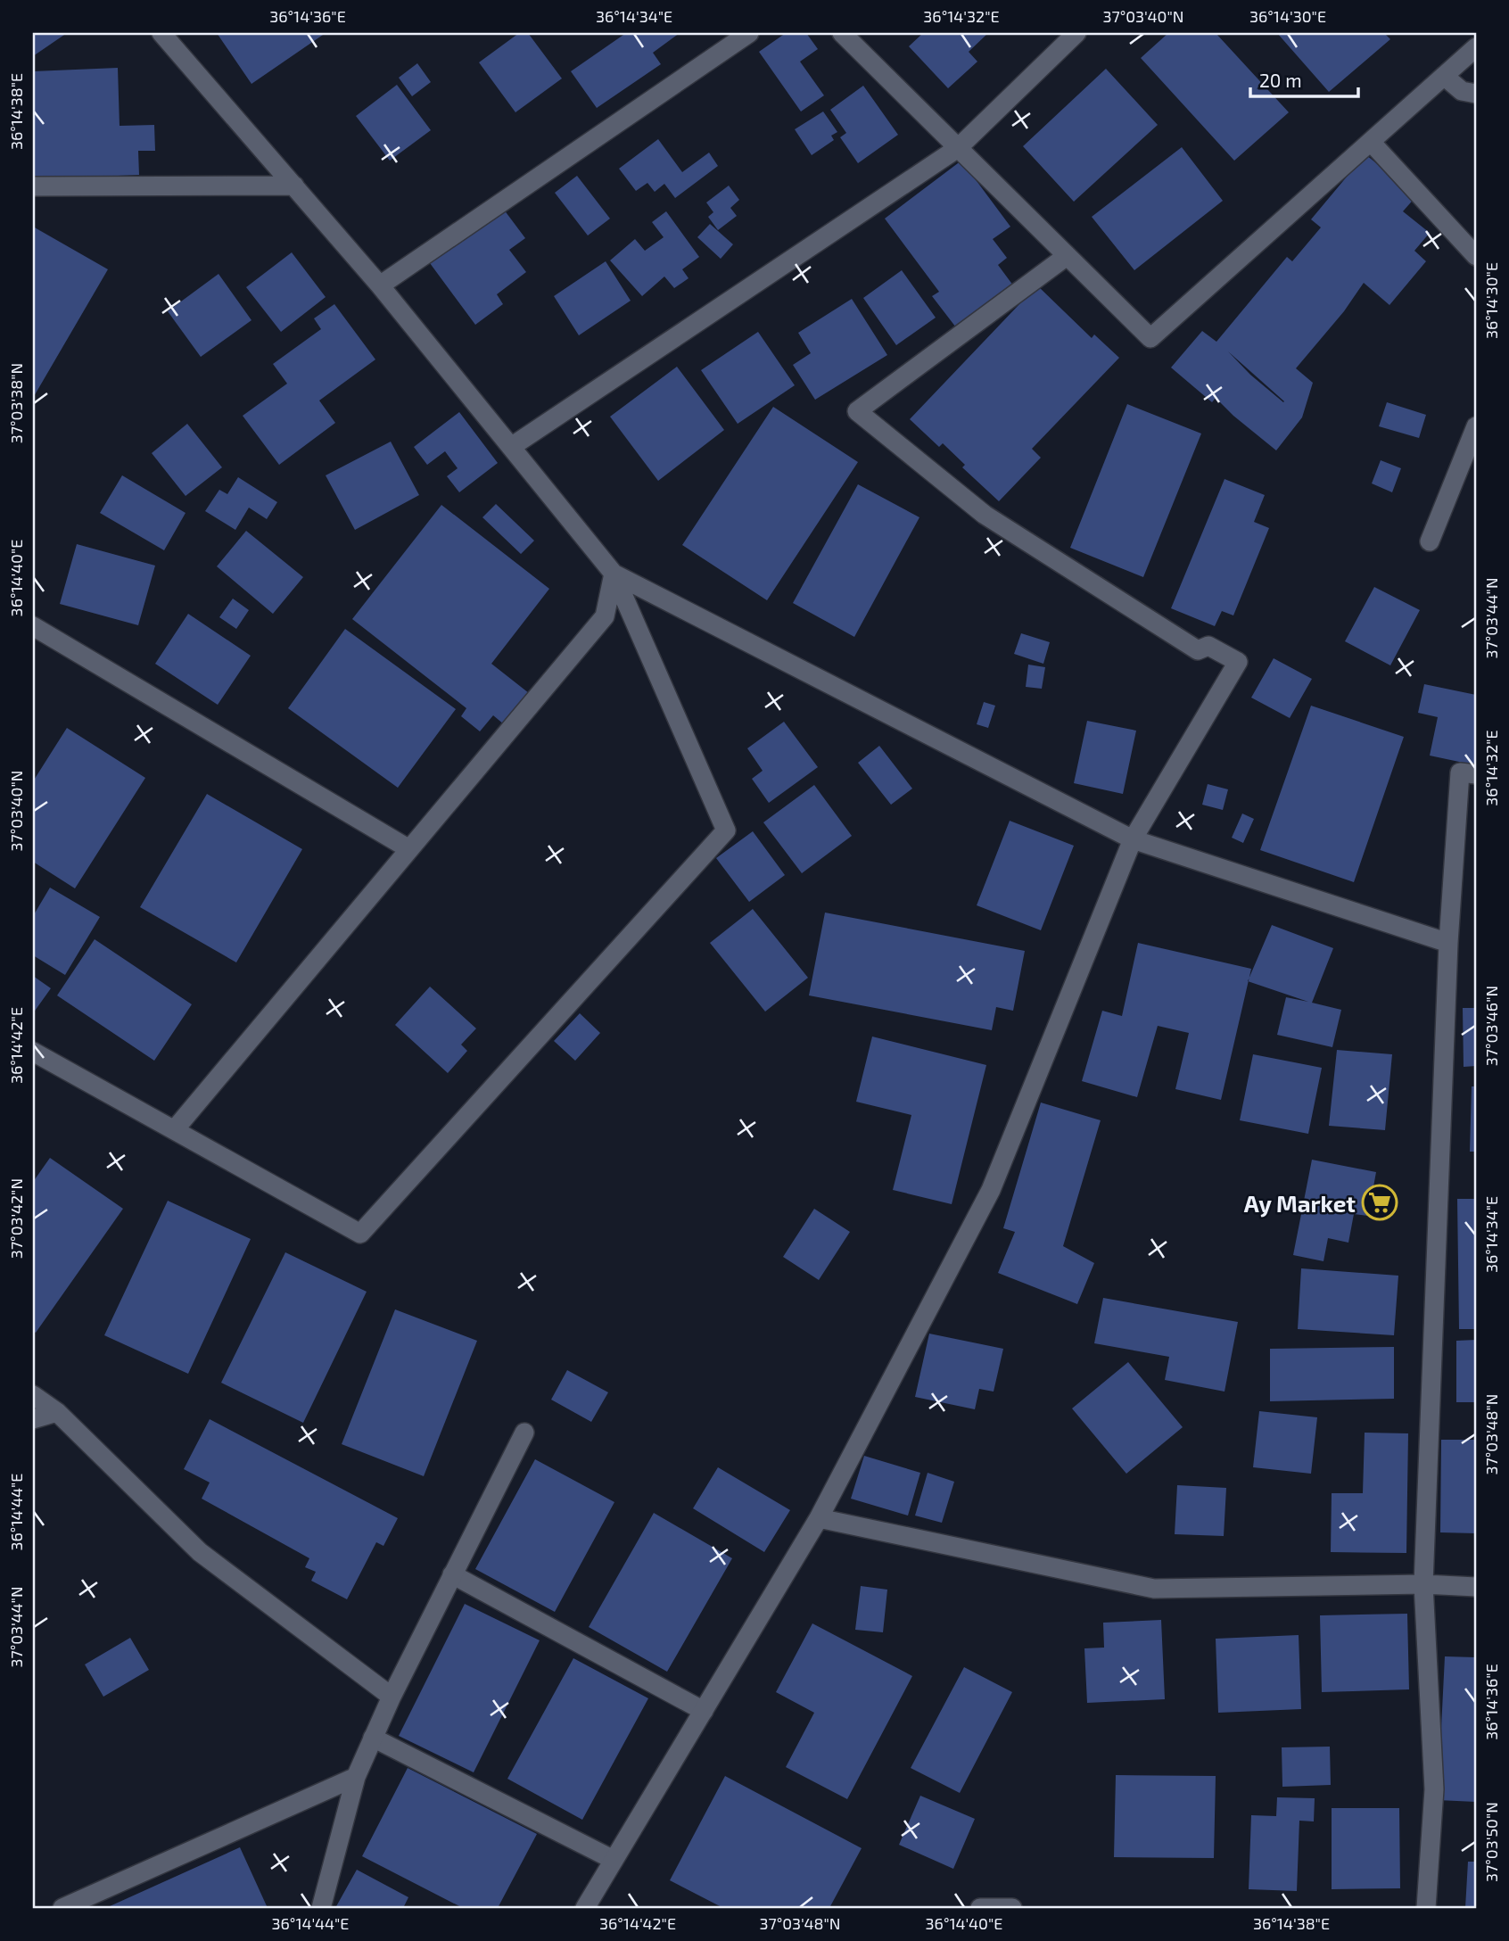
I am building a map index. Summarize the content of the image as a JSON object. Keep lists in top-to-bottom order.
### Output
{
  "places": {
    "supermarket": ["Ay Market"]
  },
  "scale_bar": "20 m",
  "coordinates": [
    "36°14'36\"E",
    "36°14'34\"E",
    "36°14'32\"E",
    "37°03'40\"N",
    "36°14'30\"E",
    "36°14'38\"E",
    "37°03'38\"N",
    "36°14'40\"E",
    "37°03'44\"N",
    "37°03'46\"N",
    "36°14'42\"E",
    "37°03'42\"N",
    "37°03'48\"N",
    "36°14'44\"E",
    "37°03'50\"N"
  ]
}
